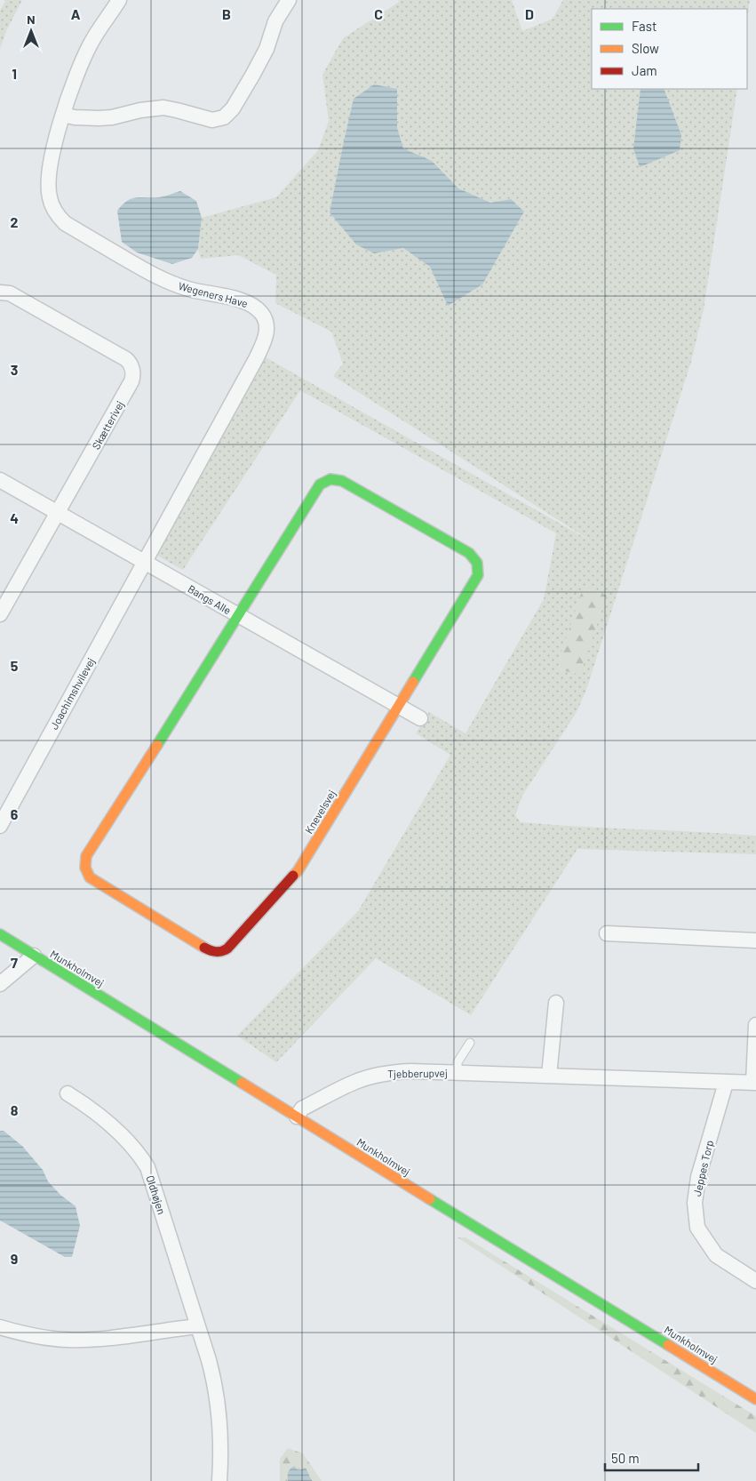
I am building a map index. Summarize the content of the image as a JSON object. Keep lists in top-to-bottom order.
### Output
{
  "streets": {
    "street": [
      "Wegeners Have",
      "Skætterivej",
      "Bangs Alle",
      "Joachimshvilevej",
      "Knevelsvej",
      "Munkholmvej",
      "Tjebberupvej",
      "Jeppes Torp",
      "Oldhøjen"
    ]
  },
  "crossings": [
    ["Wegeners Have", "Bangs Alle"],
    ["Wegeners Have", "Joachimshvilevej"],
    ["Skætterivej", "Bangs Alle"],
    ["Bangs Alle", "Joachimshvilevej"],
    ["Bangs Alle", "Knevelsvej"],
    ["Munkholmvej", "Tjebberupvej"],
    ["Tjebberupvej", "Jeppes Torp"]
  ],
  "legend": ["Fast", "Slow", "Jam"],
  "scale_bar": "50 m",
  "north": "top",
  "grid": {
    "columns": [
      "A",
      "B",
      "C",
      "D"
    ],
    "rows": [
      "1",
      "2",
      "3",
      "4",
      "5",
      "6",
      "7",
      "8",
      "9"
    ]
  }
}
